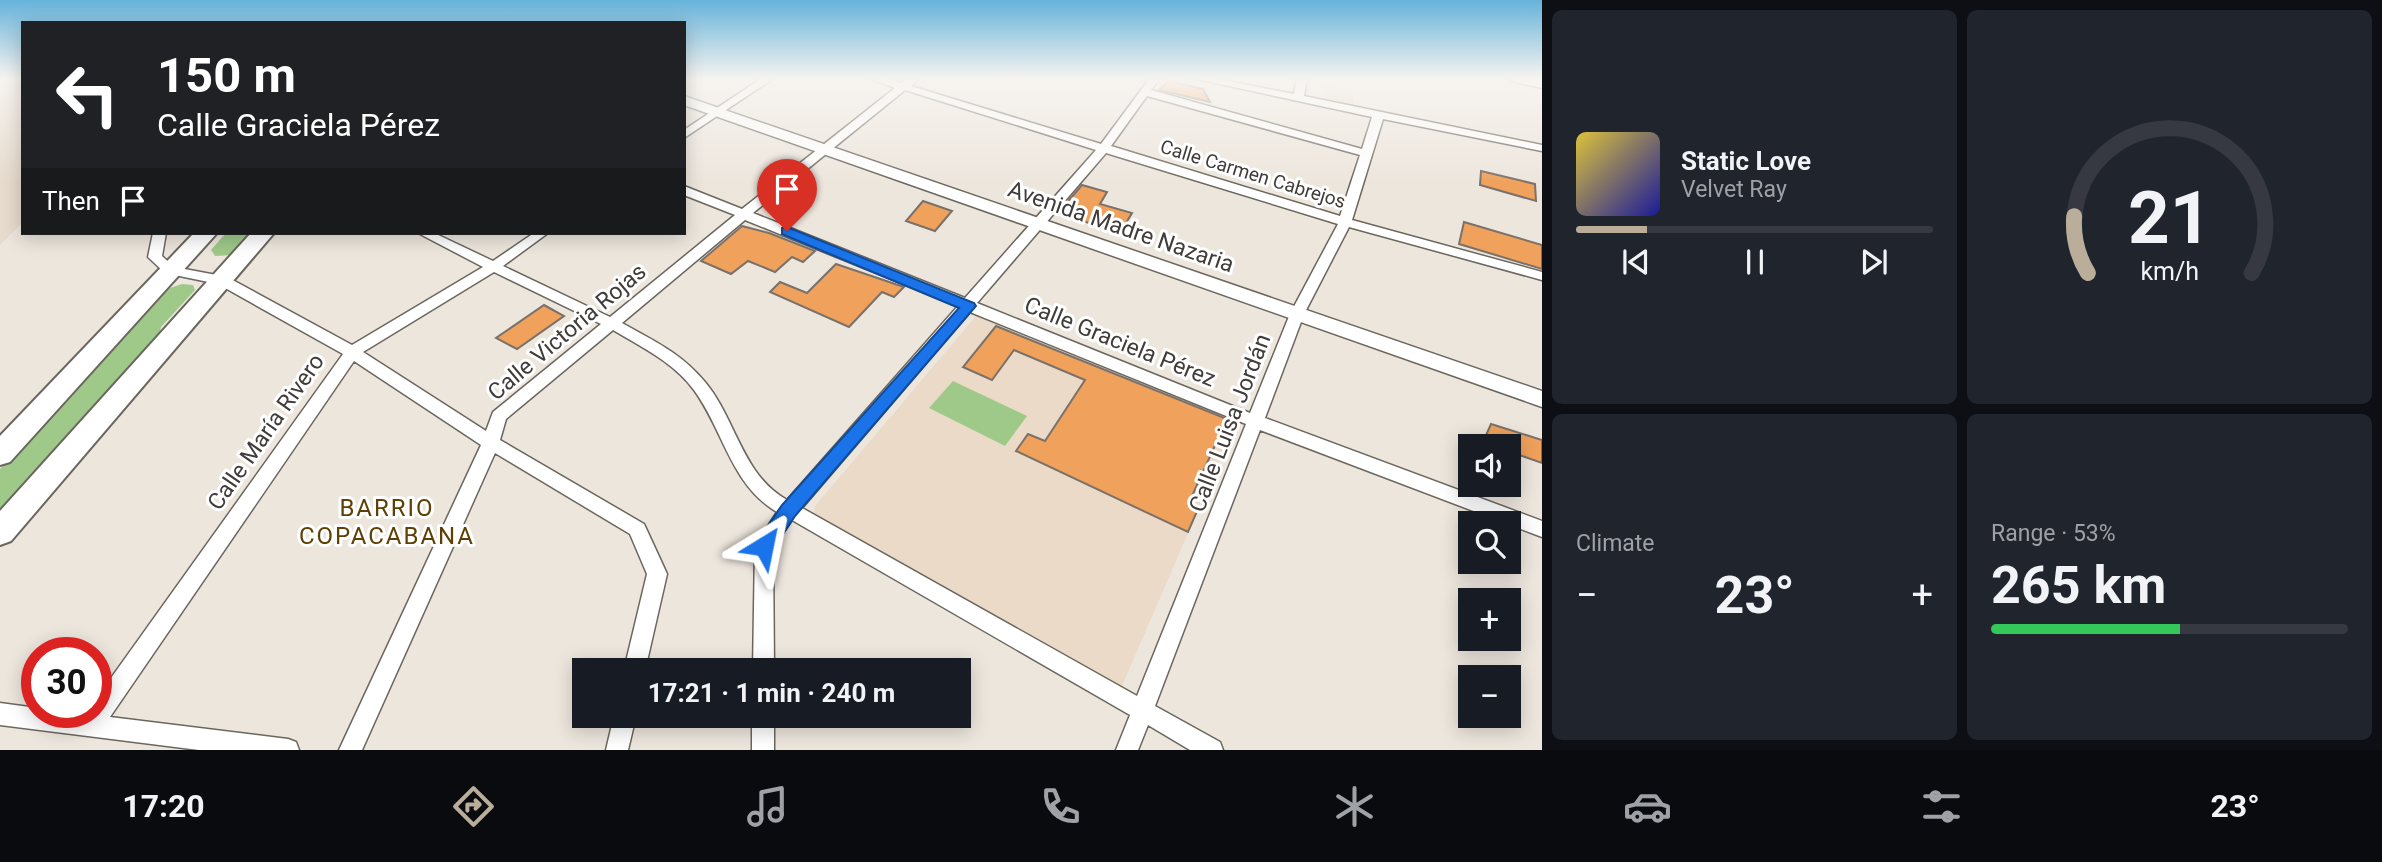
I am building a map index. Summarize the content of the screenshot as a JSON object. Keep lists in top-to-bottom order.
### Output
{
  "streets": {
    "street": [
      "Calle Carmen Cabrejos",
      "Avenida Madre Nazaria",
      "Calle Victoria Rojas",
      "Calle Graciela Pérez",
      "Calle Luisa Jordán",
      "Calle María Rivero"
    ]
  },
  "crossings": [
    ["Calle Carmen Cabrejos", "Calle Luisa Jordán"],
    ["Avenida Madre Nazaria", "Calle Victoria Rojas"],
    ["Avenida Madre Nazaria", "Calle Luisa Jordán"],
    ["Calle Victoria Rojas", "Calle Graciela Pérez"],
    ["Calle Graciela Pérez", "Calle Luisa Jordán"]
  ],
  "districts": ["BARRIO COPACABANA"],
  "page": {
    "turn": ["150 m", "Calle Graciela Pérez"],
    "song": ["Static Love", "Velvet Ray"],
    "then": "Then",
    "tile": [
      "Climate",
      ["Range · 53%", "265 km"]
    ],
    "map_buttons": ["+", "−"],
    "heat": ["−", "23°", "+"],
    "limit": "30",
    "trip": "17:21 · 1 min · 240 m",
    "tabs": ["17:20", "23°"],
    "gauge": ["21", "km/h"]
  }
}
